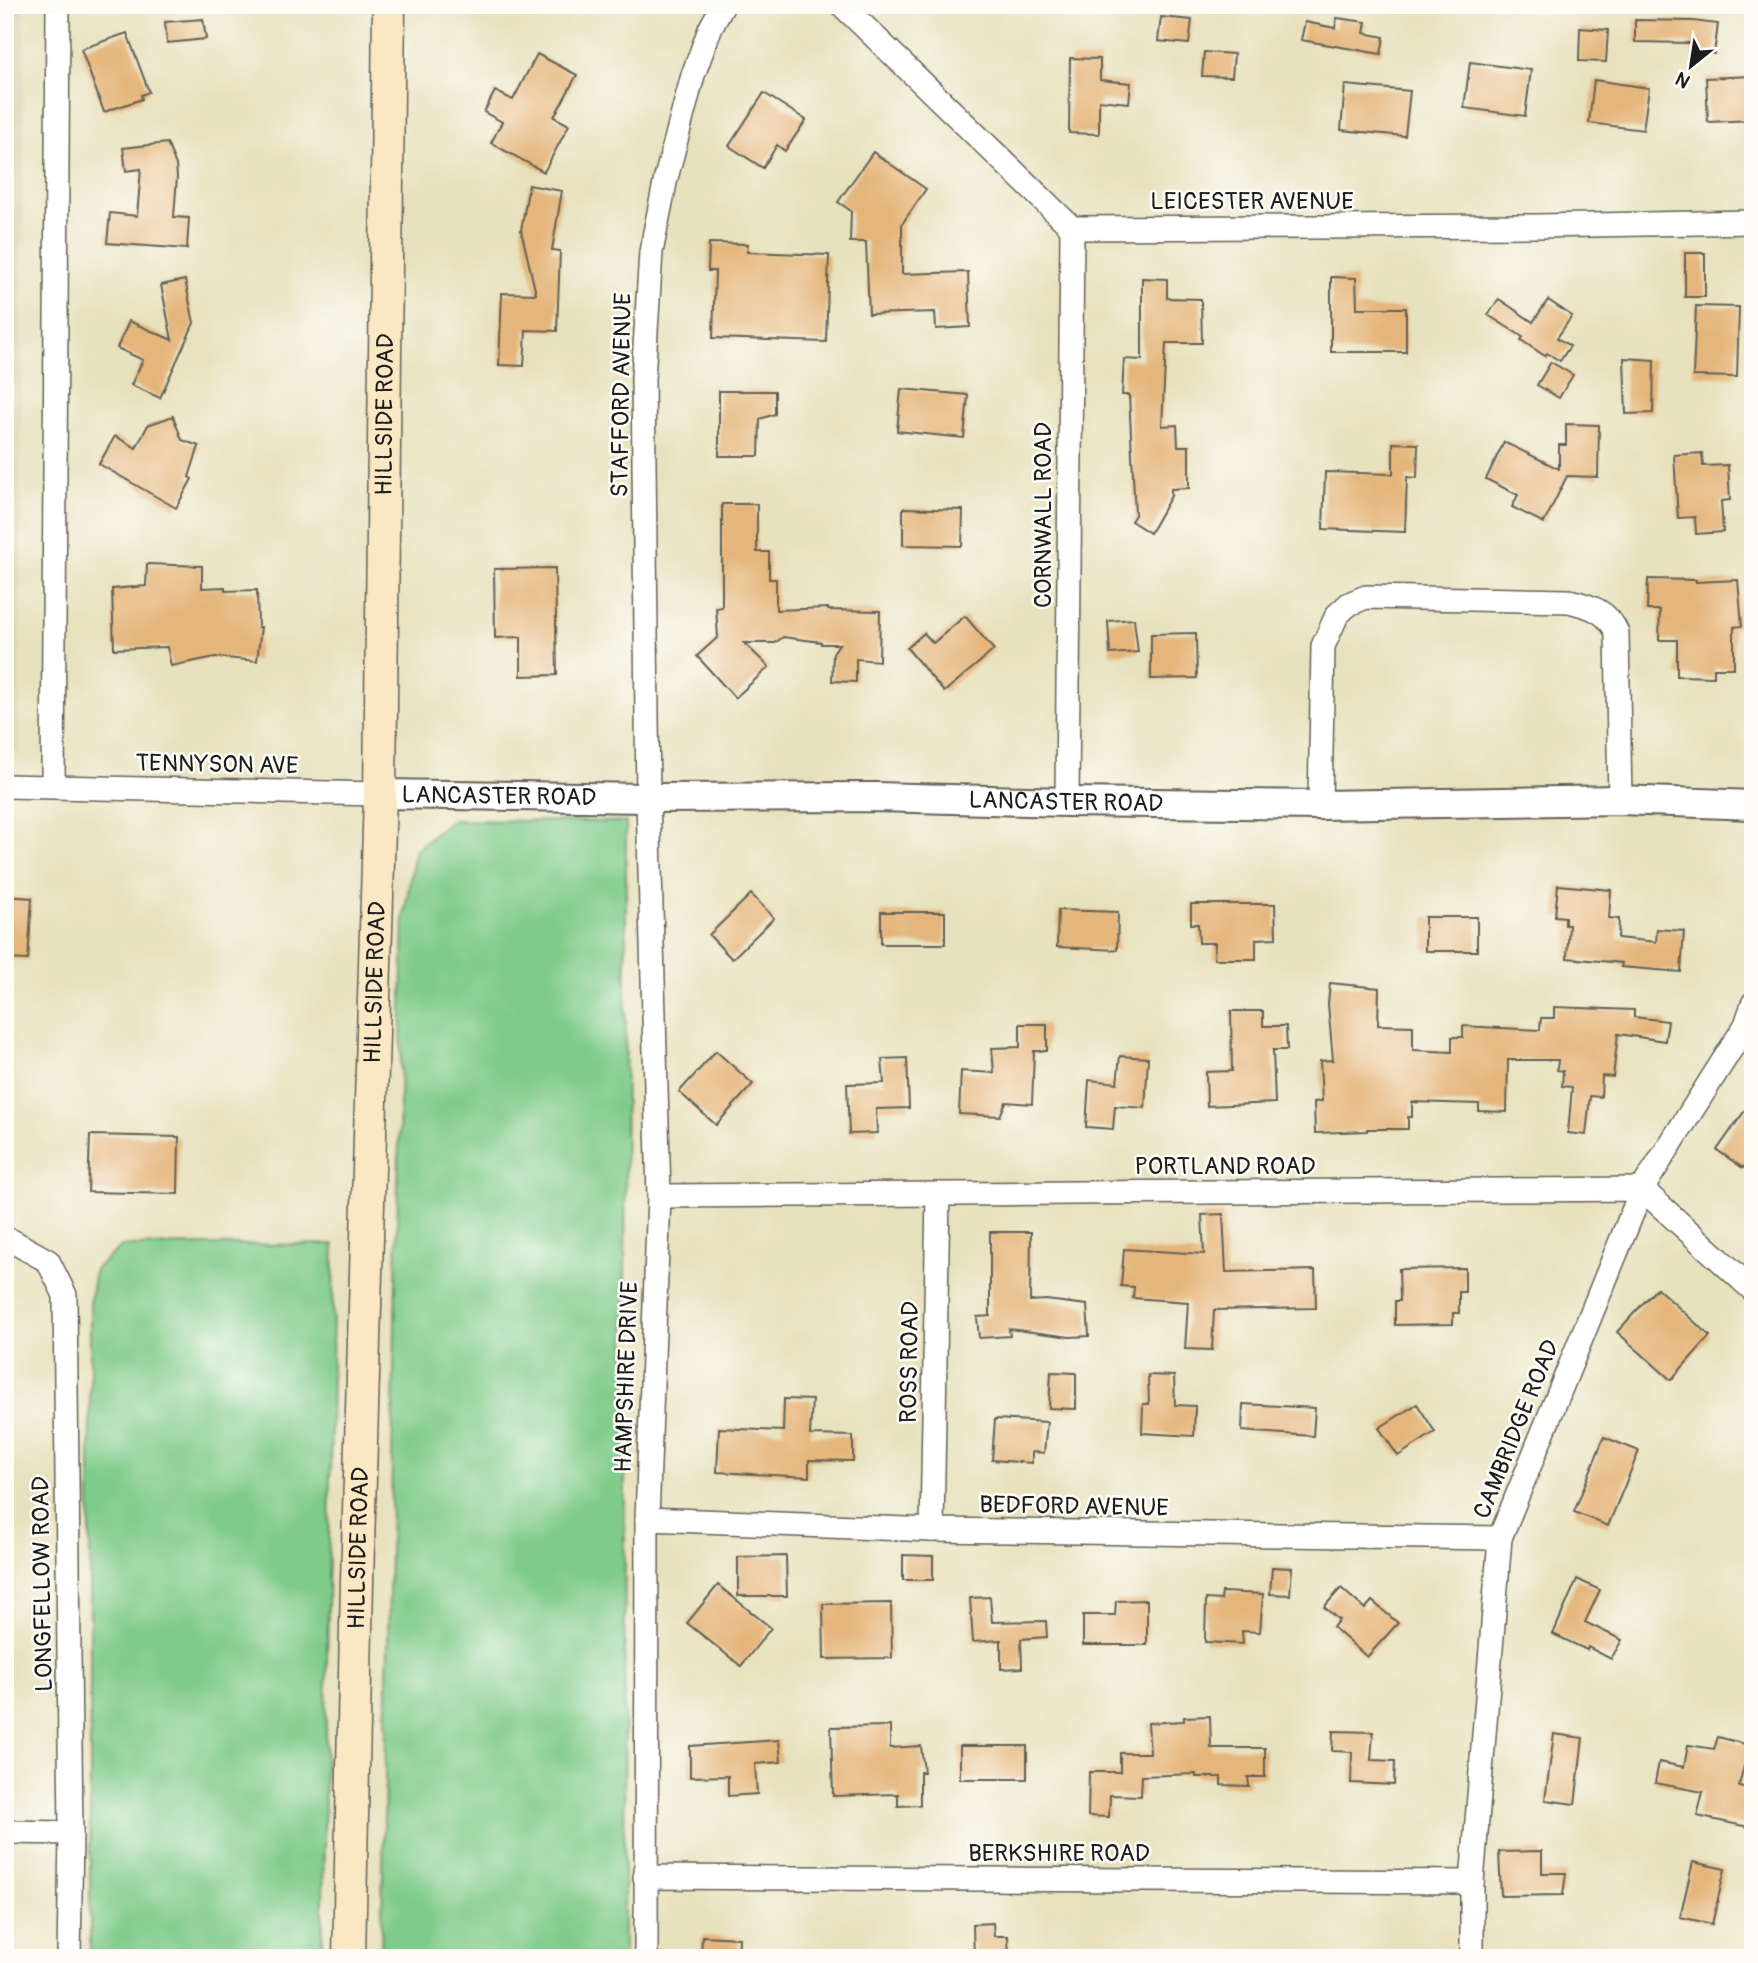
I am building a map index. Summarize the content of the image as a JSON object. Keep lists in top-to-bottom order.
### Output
{
  "streets": {
    "main road": ["HILLSIDE ROAD"],
    "street": [
      "LEICESTER AVENUE",
      "STAFFORD AVENUE",
      "CORNWALL ROAD",
      "TENNYSON AVE",
      "LANCASTER ROAD",
      "PORTLAND ROAD",
      "ROSS ROAD",
      "HAMPSHIRE DRIVE",
      "CAMBRIDGE ROAD",
      "BEDFORD AVENUE",
      "LONGFELLOW ROAD",
      "BERKSHIRE ROAD"
    ]
  },
  "crossings": [
    ["LEICESTER AVENUE", "CORNWALL ROAD"],
    ["STAFFORD AVENUE", "LANCASTER ROAD"],
    ["STAFFORD AVENUE", "HAMPSHIRE DRIVE"],
    ["HILLSIDE ROAD", "TENNYSON AVE"],
    ["HILLSIDE ROAD", "LANCASTER ROAD"],
    ["CORNWALL ROAD", "LANCASTER ROAD"],
    ["TENNYSON AVE", "LANCASTER ROAD"],
    ["LANCASTER ROAD", "HAMPSHIRE DRIVE"],
    ["PORTLAND ROAD", "ROSS ROAD"],
    ["PORTLAND ROAD", "HAMPSHIRE DRIVE"],
    ["PORTLAND ROAD", "CAMBRIDGE ROAD"],
    ["ROSS ROAD", "BEDFORD AVENUE"],
    ["HAMPSHIRE DRIVE", "BEDFORD AVENUE"],
    ["HAMPSHIRE DRIVE", "BERKSHIRE ROAD"],
    ["CAMBRIDGE ROAD", "BEDFORD AVENUE"],
    ["CAMBRIDGE ROAD", "BERKSHIRE ROAD"]
  ],
  "north": "bottom left"
}
